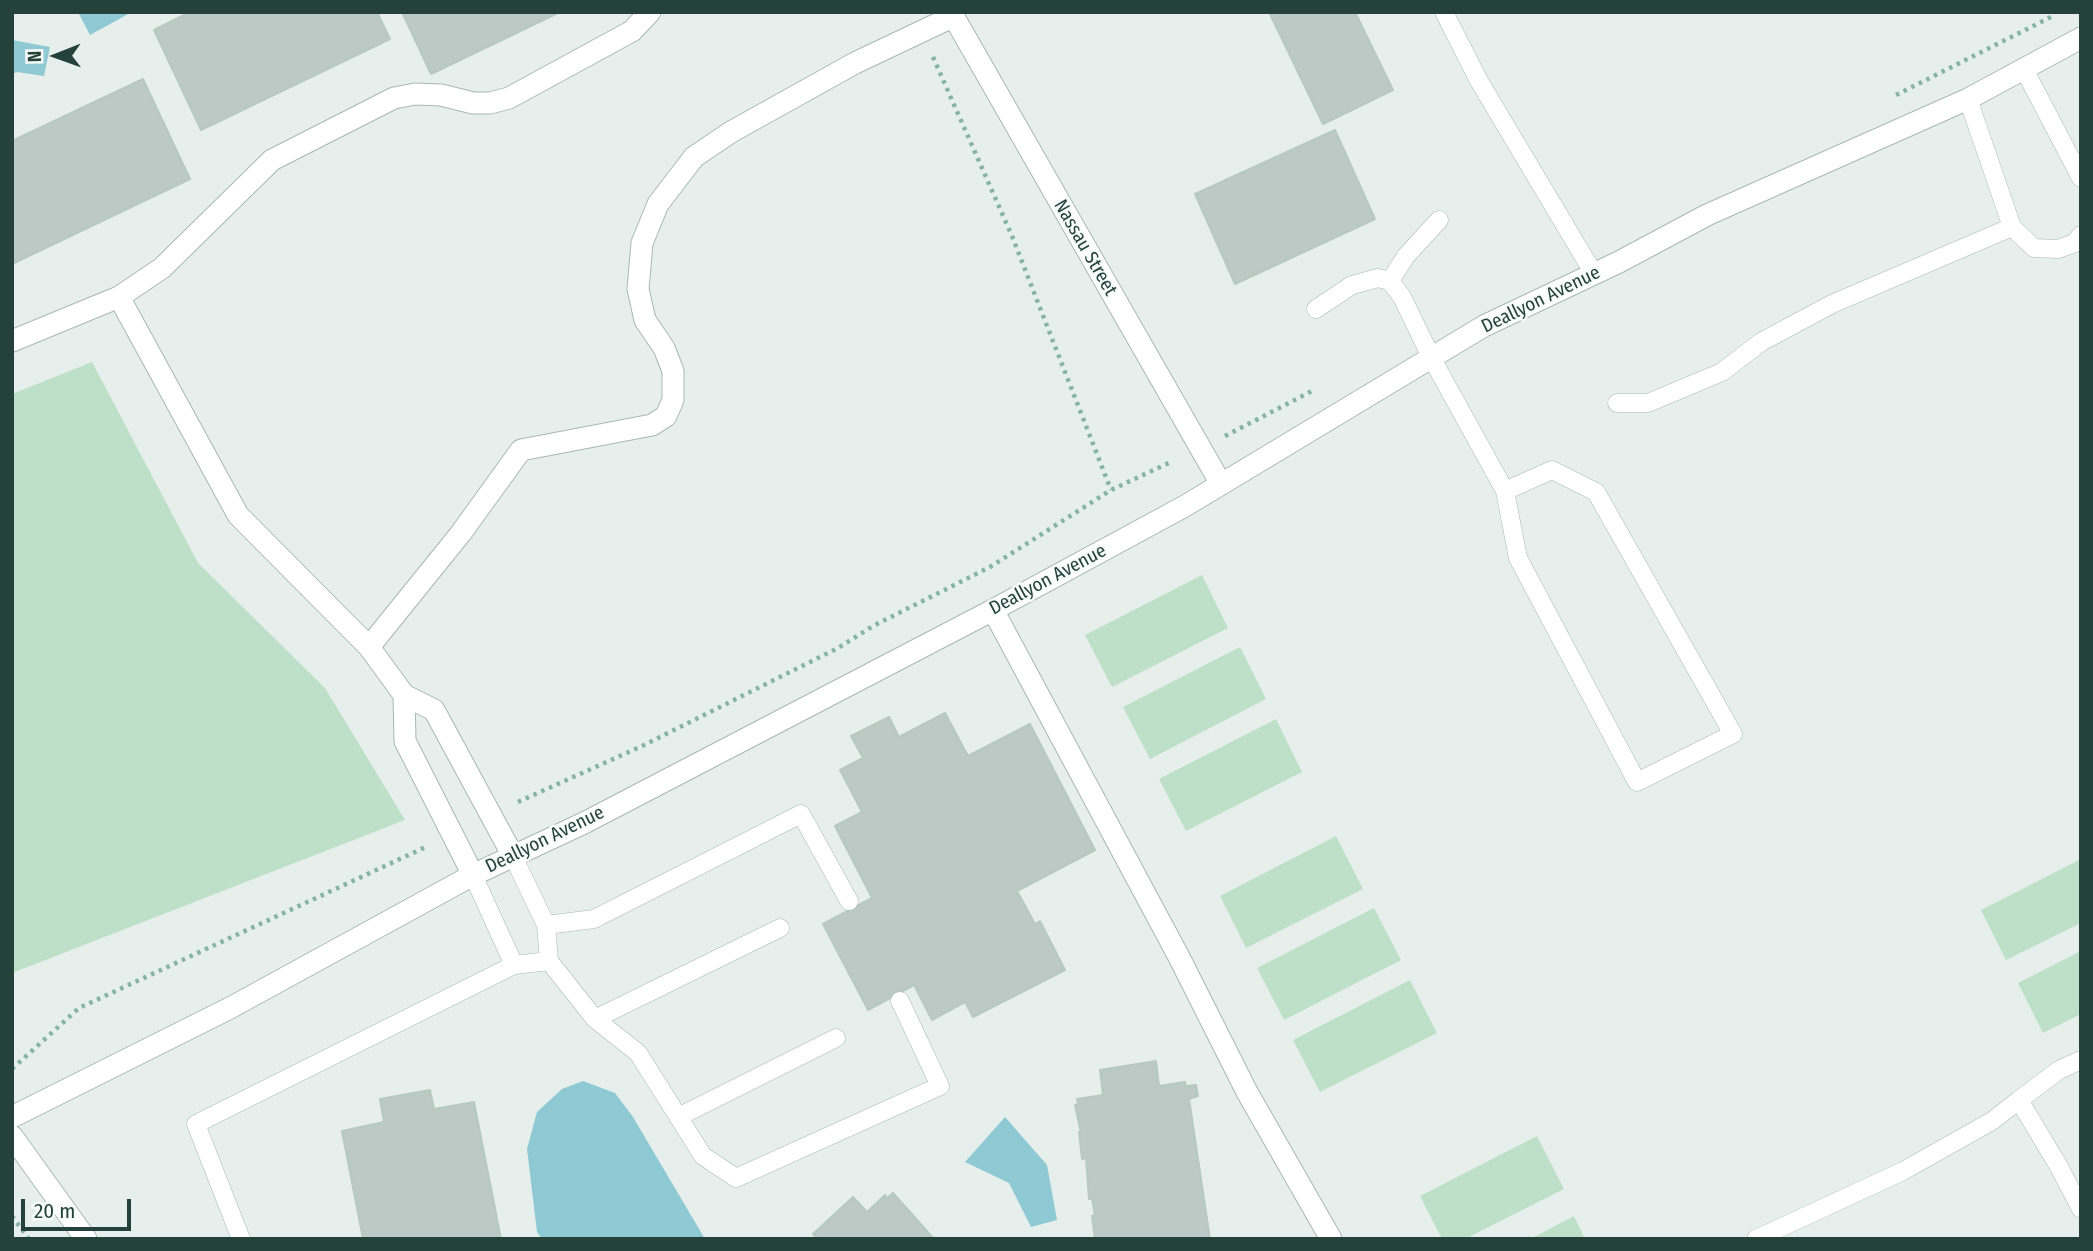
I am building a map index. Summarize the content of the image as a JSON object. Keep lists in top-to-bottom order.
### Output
{
  "streets": {
    "street": ["Nassau Street", "Deallyon Avenue"]
  },
  "crossings": [
    ["Nassau Street", "Deallyon Avenue"]
  ],
  "scale_bar": "20 m",
  "north": "left"
}
